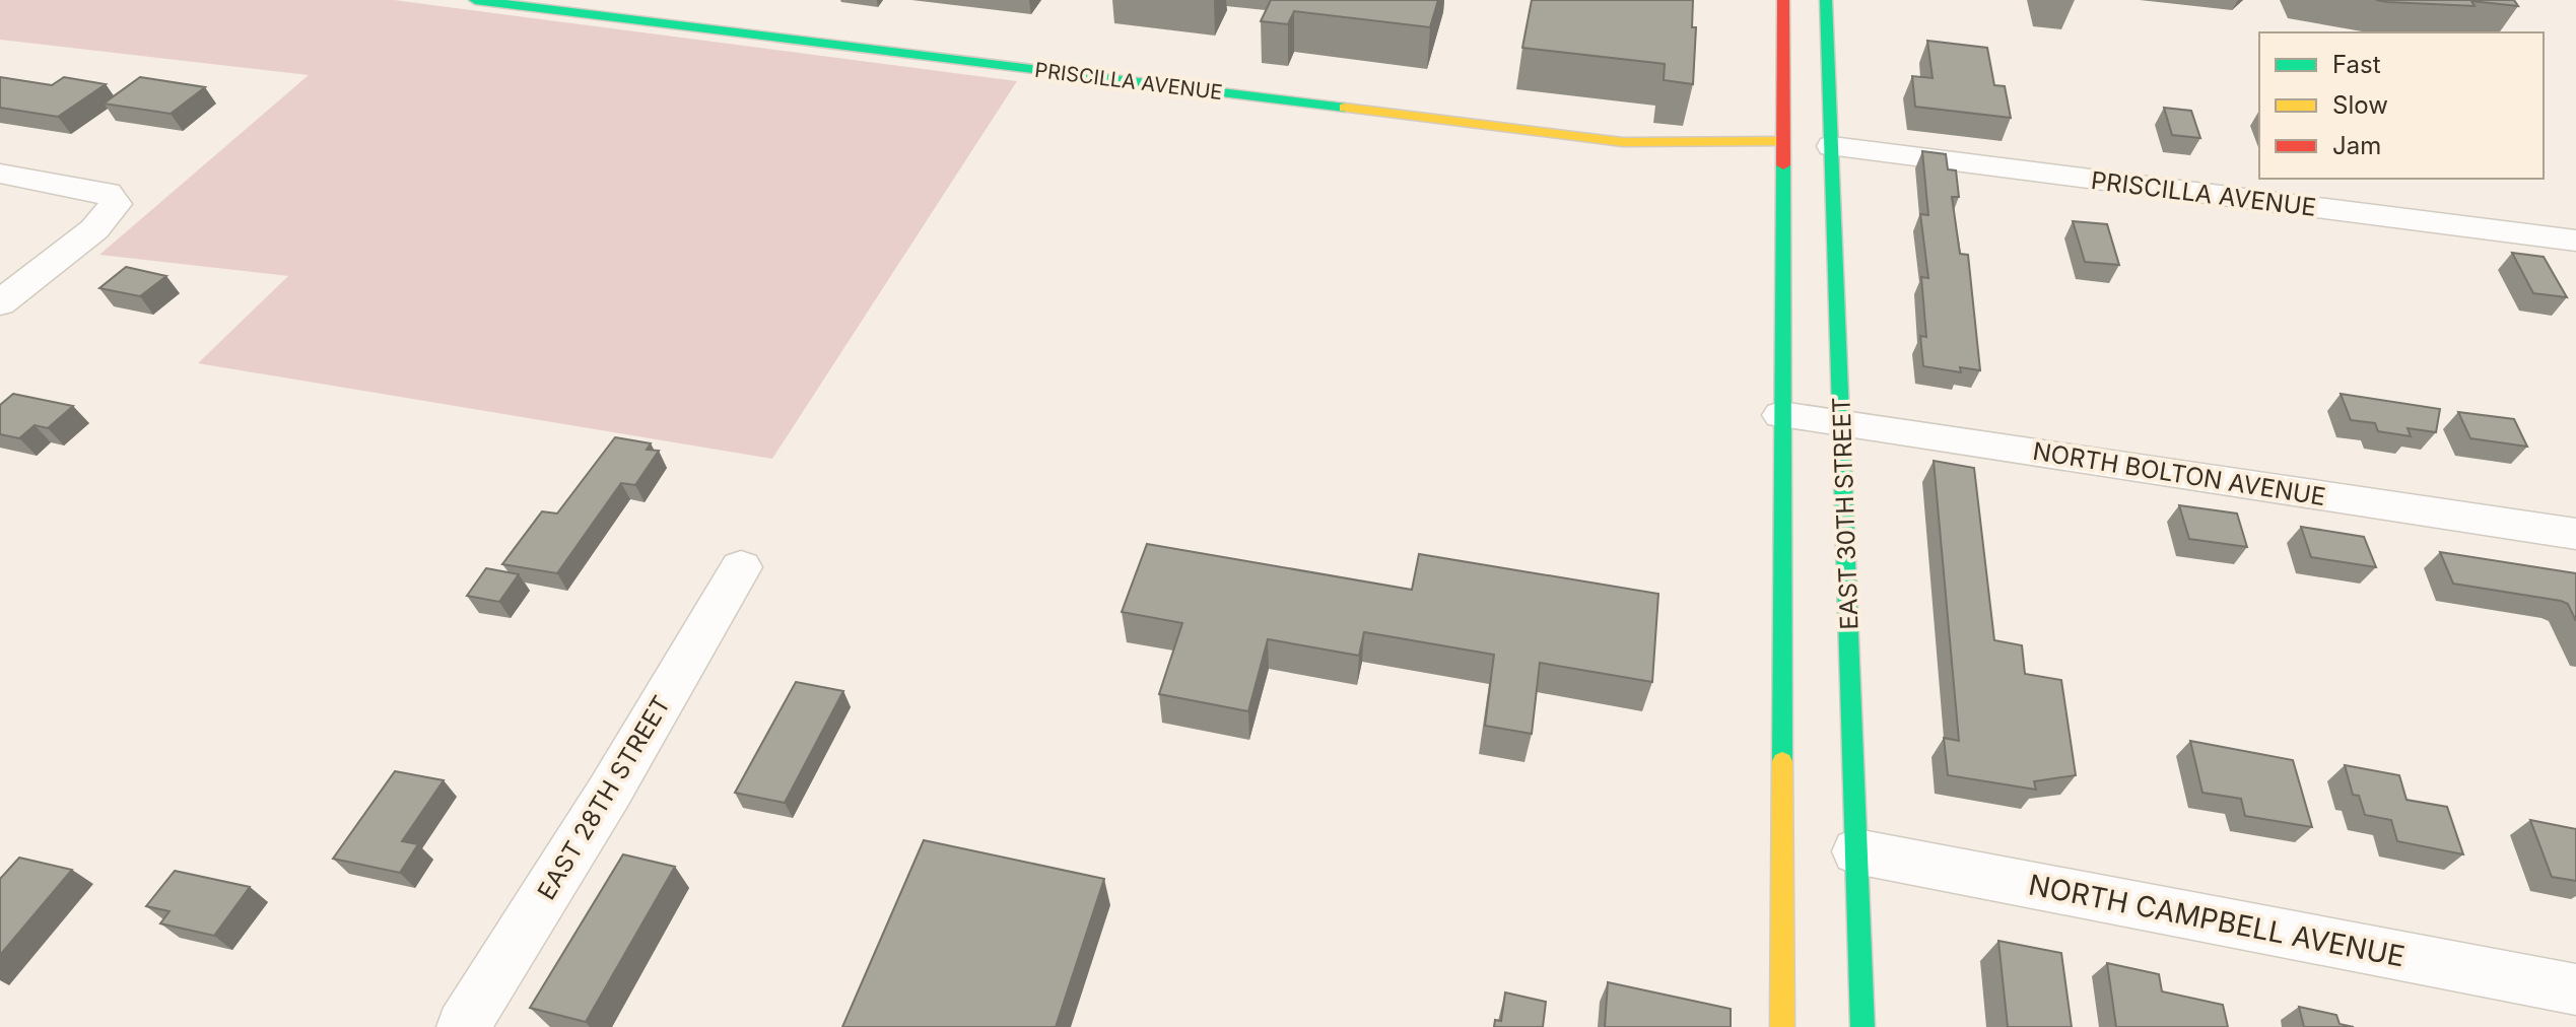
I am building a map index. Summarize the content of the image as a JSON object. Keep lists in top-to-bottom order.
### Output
{
  "streets": {
    "main road": ["PRISCILLA AVENUE", "EAST 30TH STREET"],
    "street": ["NORTH BOLTON AVENUE", "EAST 28TH STREET", "NORTH CAMPBELL AVENUE"]
  },
  "crossings": [
    ["PRISCILLA AVENUE", "EAST 30TH STREET"],
    ["NORTH BOLTON AVENUE", "EAST 30TH STREET"],
    ["EAST 30TH STREET", "NORTH CAMPBELL AVENUE"]
  ],
  "legend": ["Fast", "Slow", "Jam"]
}
